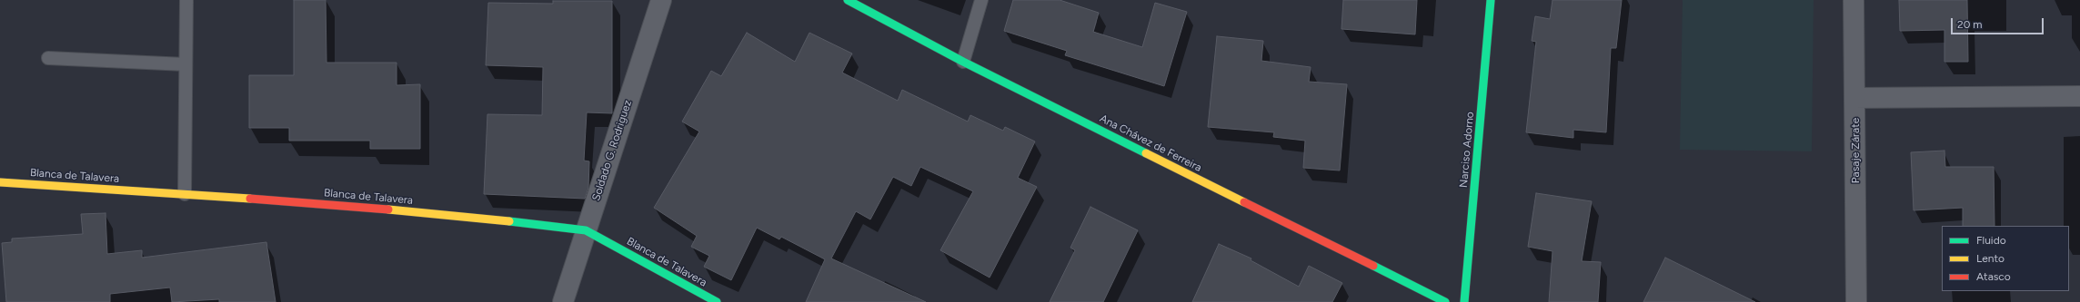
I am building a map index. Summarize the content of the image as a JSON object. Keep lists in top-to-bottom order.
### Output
{
  "streets": {
    "street": [
      "Ana Chávez de Ferreira",
      "Narciso Adorno",
      "Soldado G. Rodriguez",
      "Pasaje Zárate",
      "Blanca de Talavera"
    ]
  },
  "crossings": [
    ["Soldado G. Rodriguez", "Blanca de Talavera"]
  ],
  "legend": ["Fluido", "Lento", "Atasco"],
  "scale_bar": "20 m"
}
